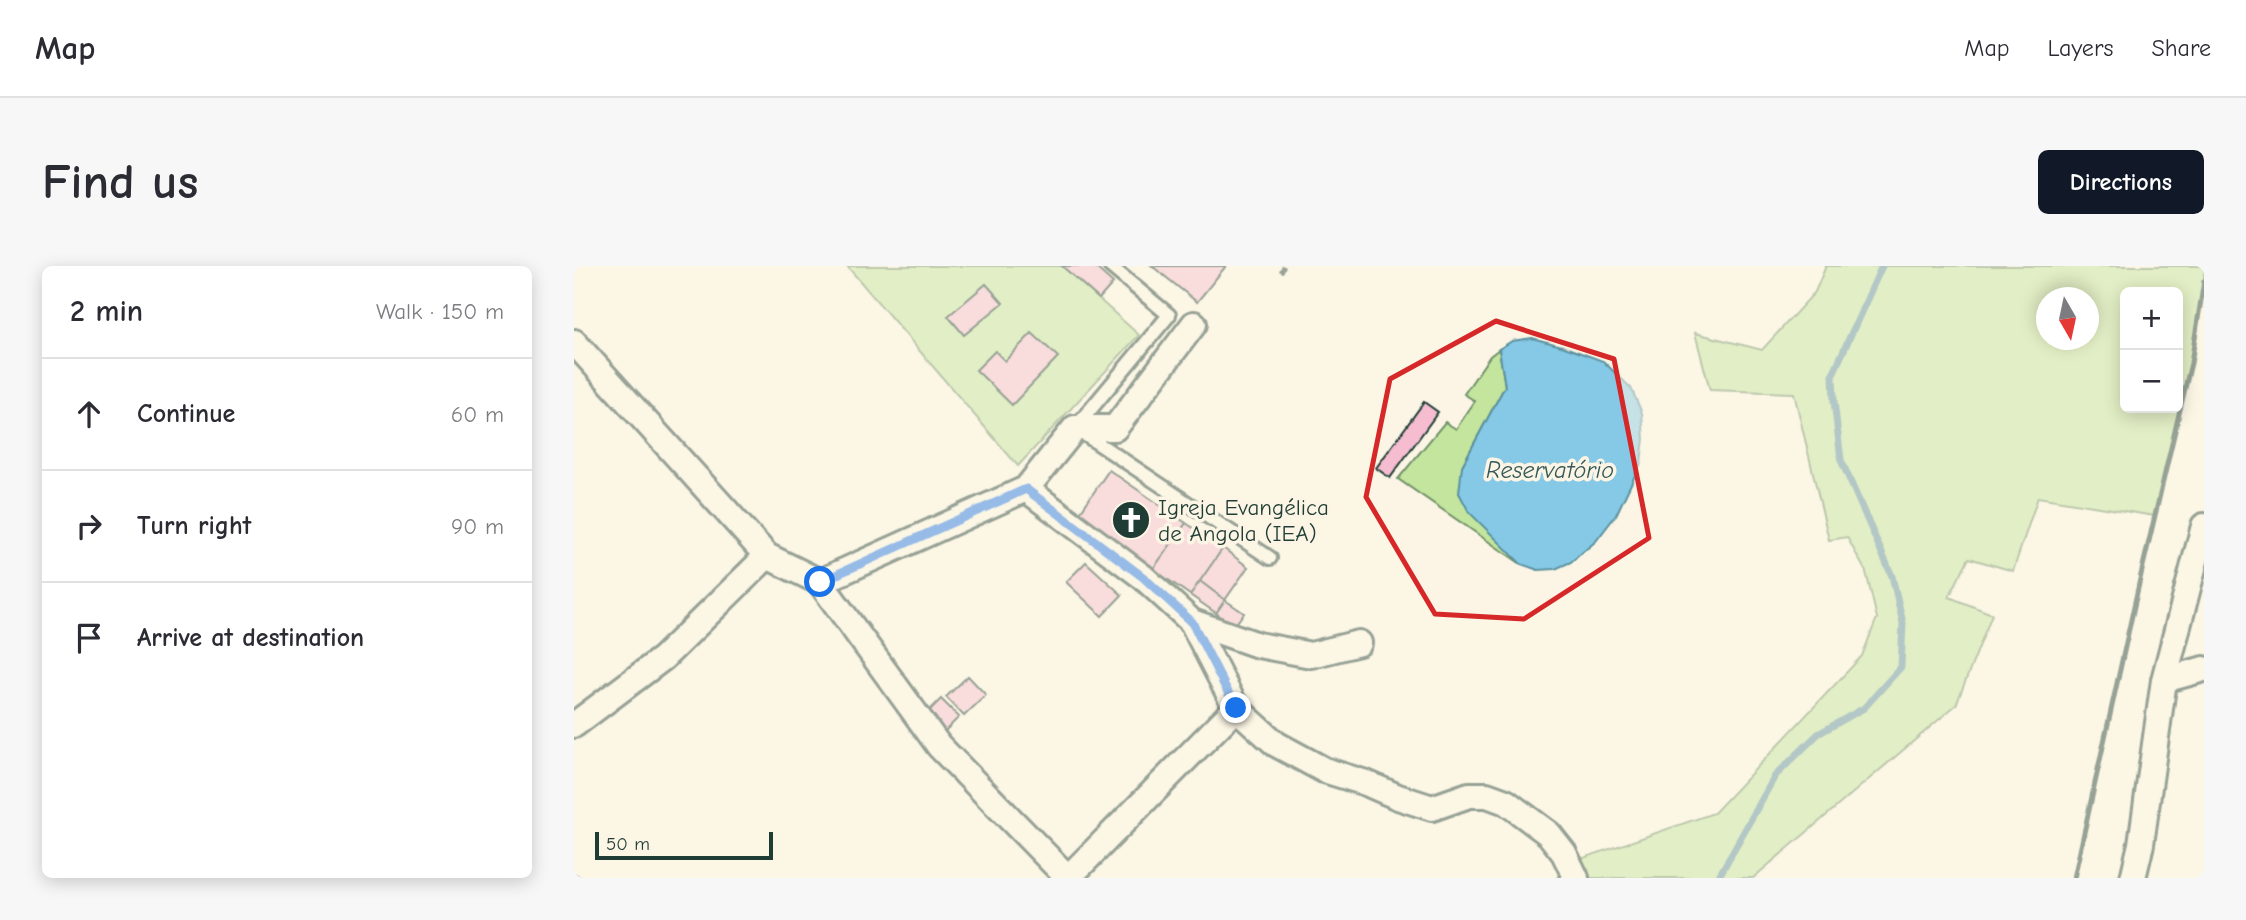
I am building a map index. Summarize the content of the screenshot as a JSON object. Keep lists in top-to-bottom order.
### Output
{
  "water": ["Reservatório"],
  "places": {
    "church": ["Igreja Evangélica de Angola (IEA)"]
  },
  "scale_bar": "50 m",
  "north": "bottom",
  "page": {
    "header": "Map",
    "nav": ["Map", "Layers", "Share"],
    "buttons": "Directions",
    "title": "Find us",
    "heading": ["2 min", "Walk · 150 m"],
    "map_buttons": ["+", "−"],
    "list": [
      ["Continue", "60 m"],
      ["Turn right", "90 m"],
      "Arrive at destination"
    ],
    "scale": "50 m"
  }
}
